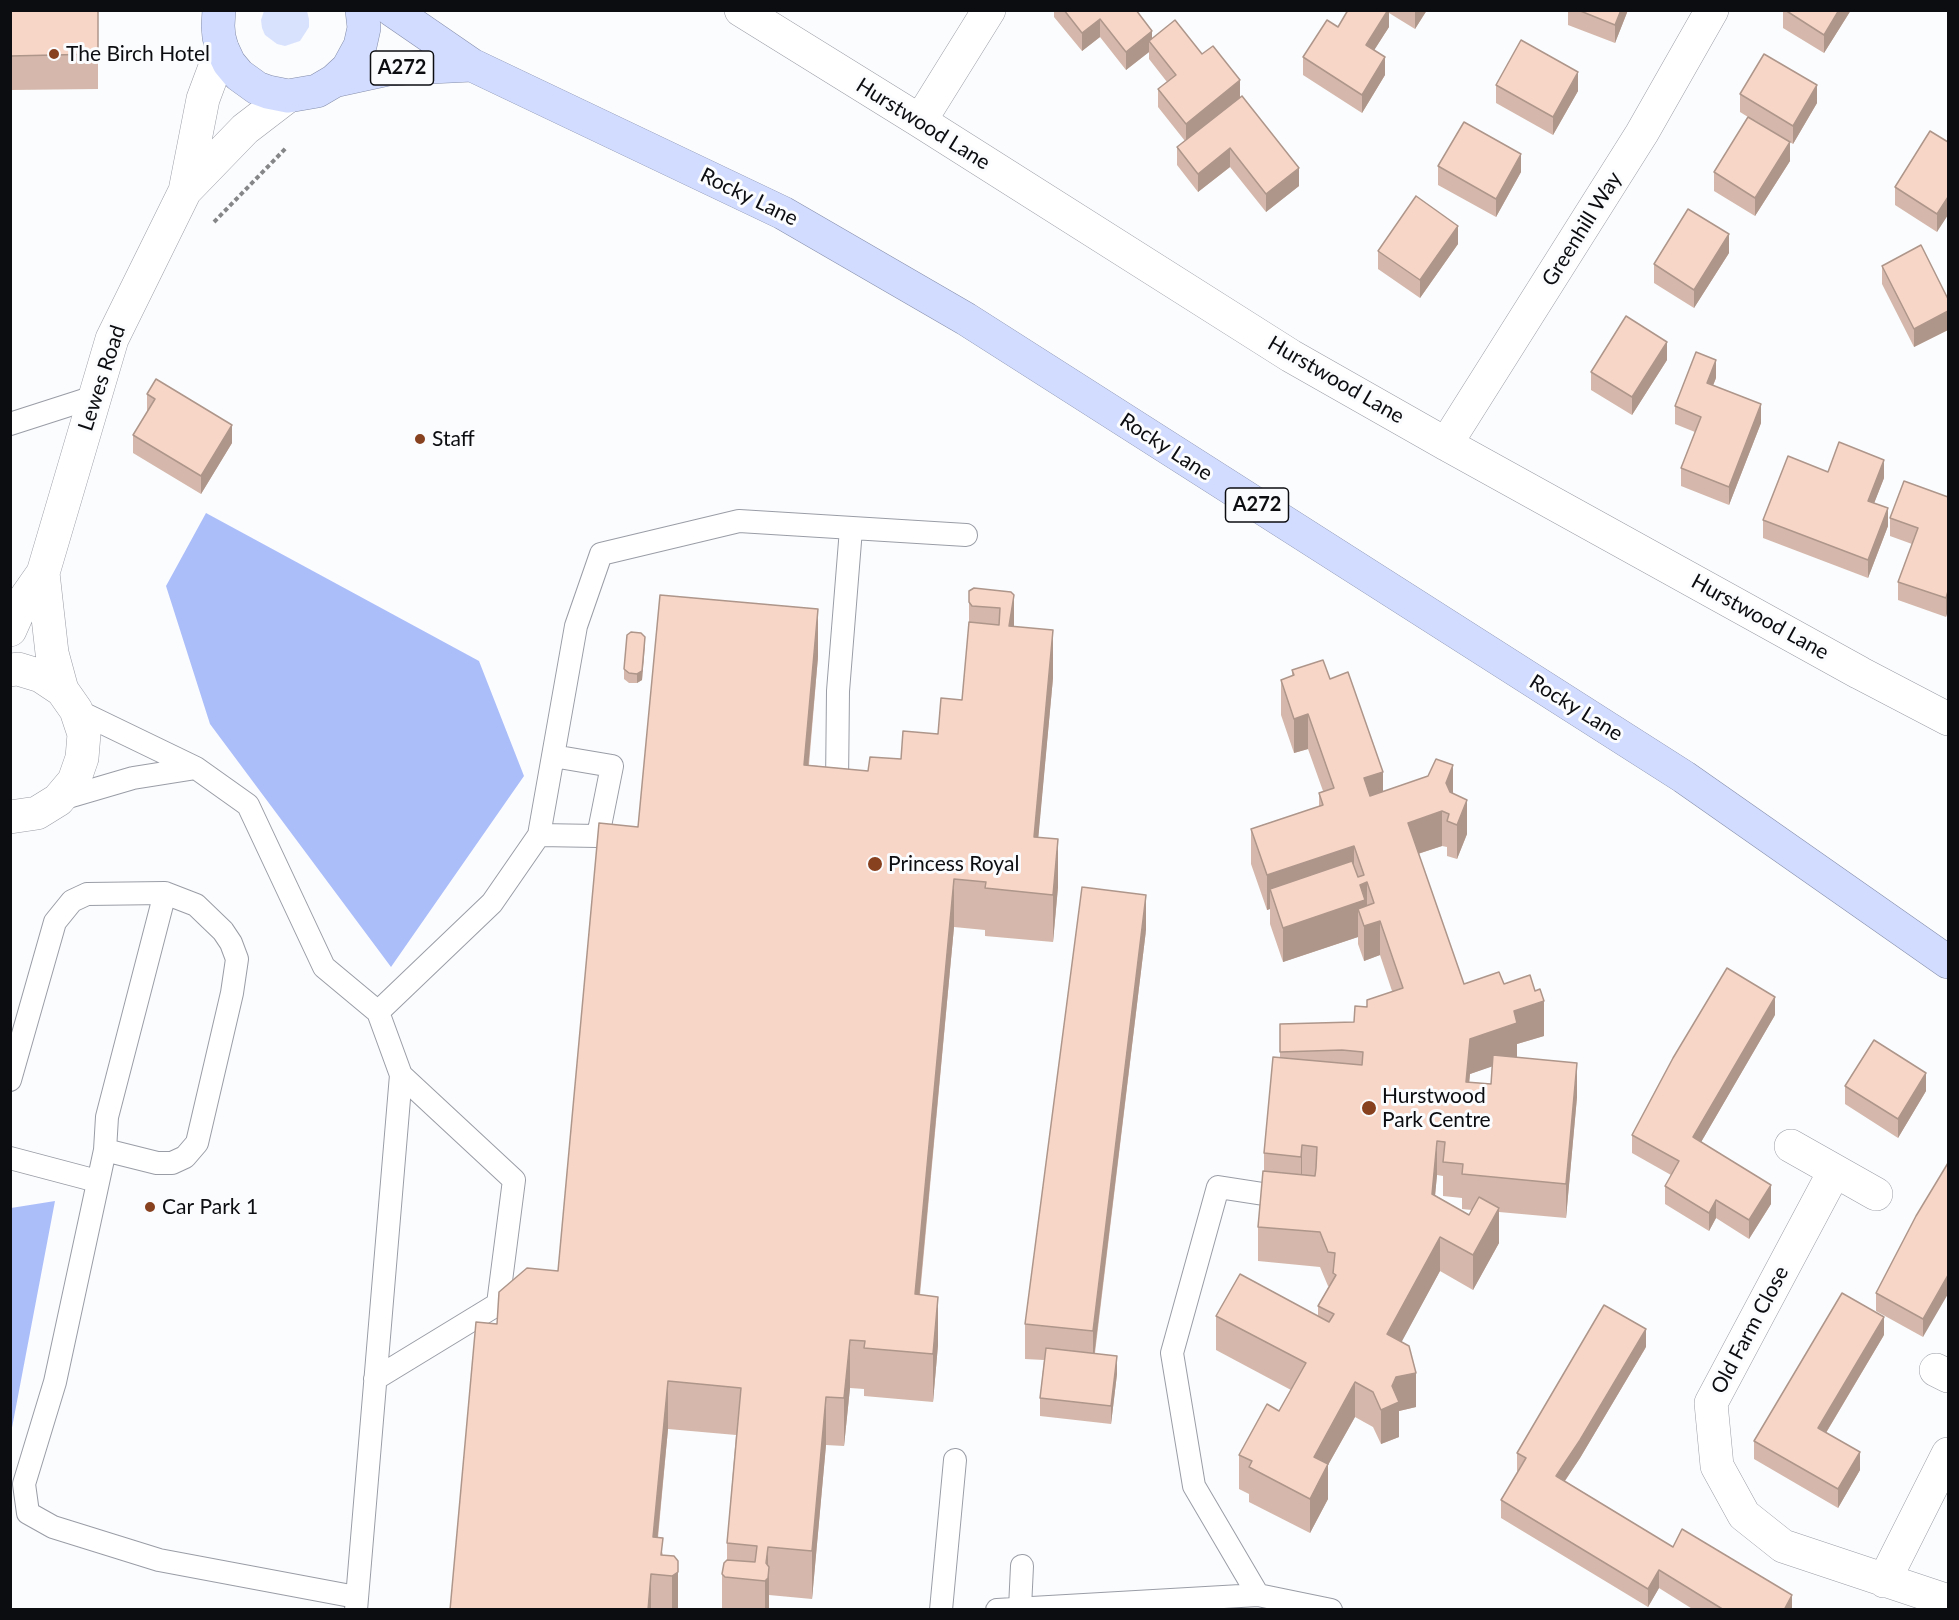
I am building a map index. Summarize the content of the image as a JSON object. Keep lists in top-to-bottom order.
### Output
{
  "streets": {
    "highway": ["A272", "Rocky Lane"],
    "street": [
      "Hurstwood Lane",
      "Greenhill Way",
      "Lewes Road",
      "Old Farm Close"
    ]
  },
  "crossings": [
    ["Hurstwood Lane", "Greenhill Way"]
  ],
  "places": [
    "The Birch Hotel",
    "Staff",
    "Princess Royal",
    "Hurstwood Park Centre",
    "Car Park 1"
  ]
}
